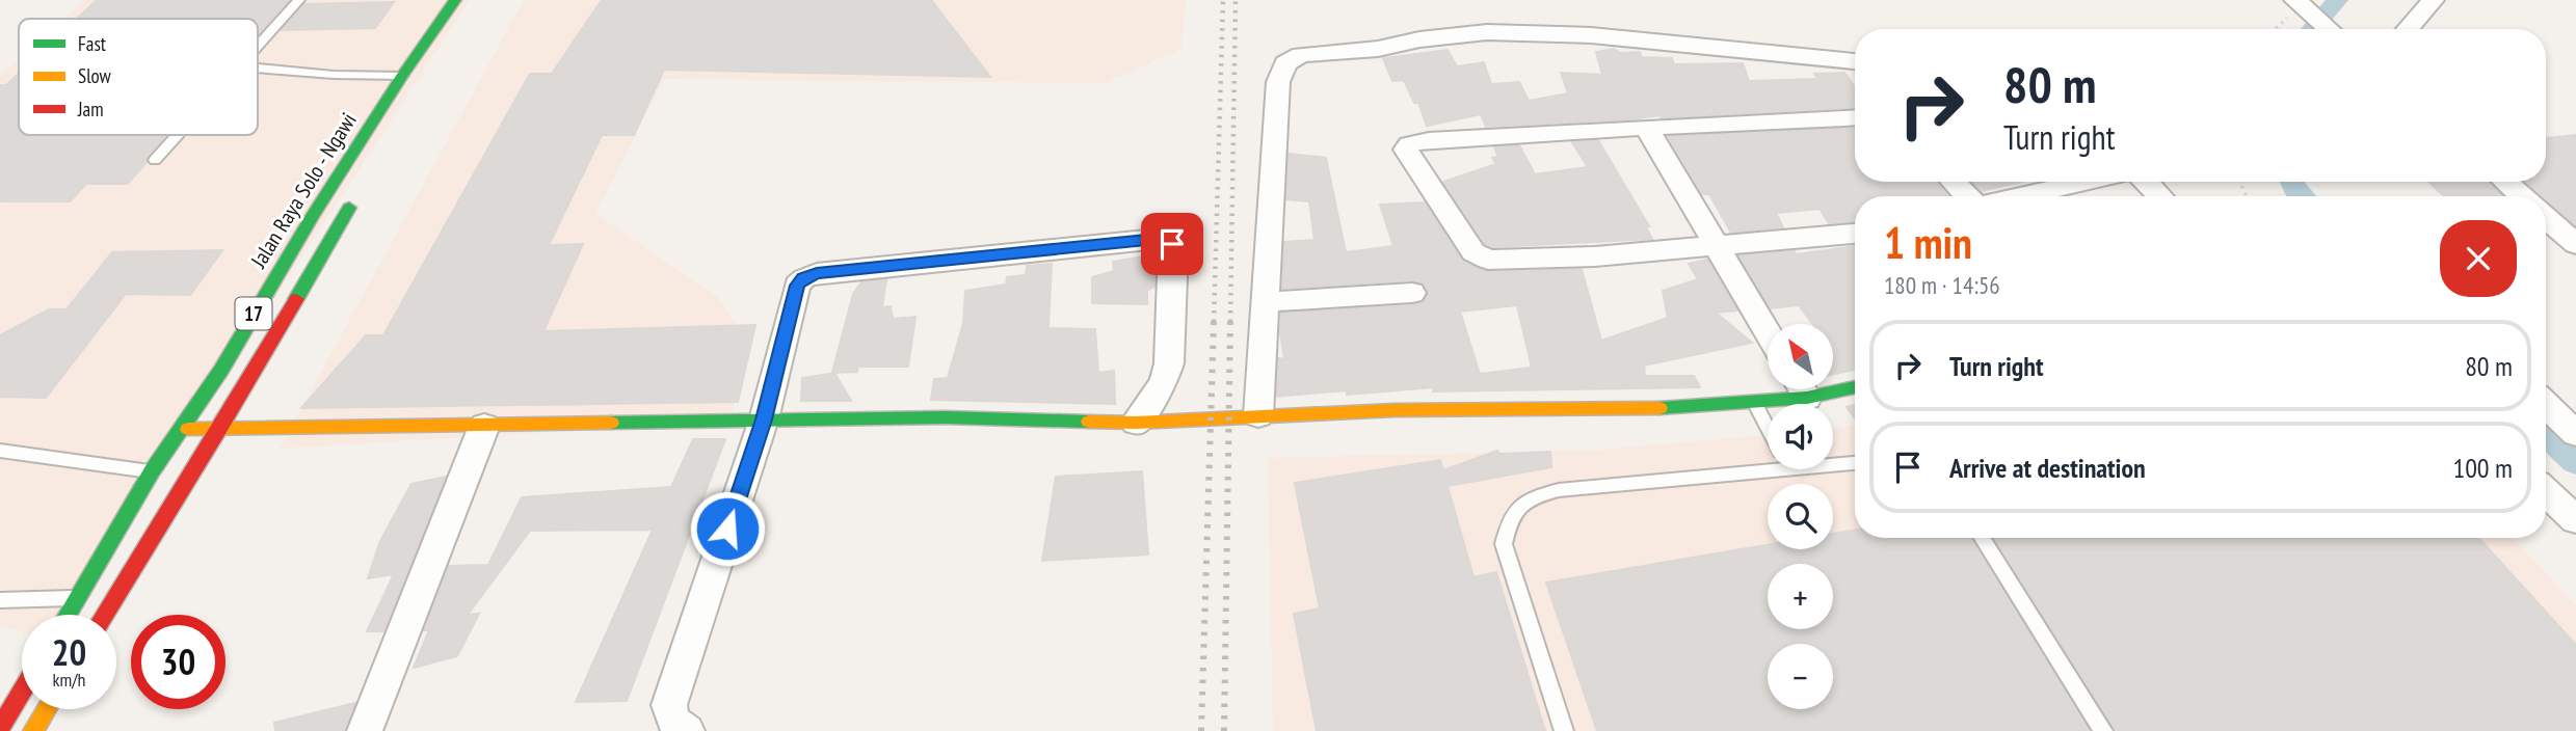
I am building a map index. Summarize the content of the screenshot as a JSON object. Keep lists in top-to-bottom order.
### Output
{
  "streets": {
    "main road": ["Jalan Raya Solo - Ngawi", "17"]
  },
  "legend": ["Fast", "Slow", "Jam"],
  "north": "top left",
  "page": {
    "turn": ["80 m", "Turn right"],
    "heading": ["1 min", "180 m · 14:56"],
    "list": [
      {
        "name": "Turn right",
        "value": "80 m"
      },
      {
        "name": "Arrive at destination",
        "value": "100 m"
      }
    ],
    "map_buttons": ["+", "−"],
    "speed": "20 km/h",
    "limit": "30"
  }
}
